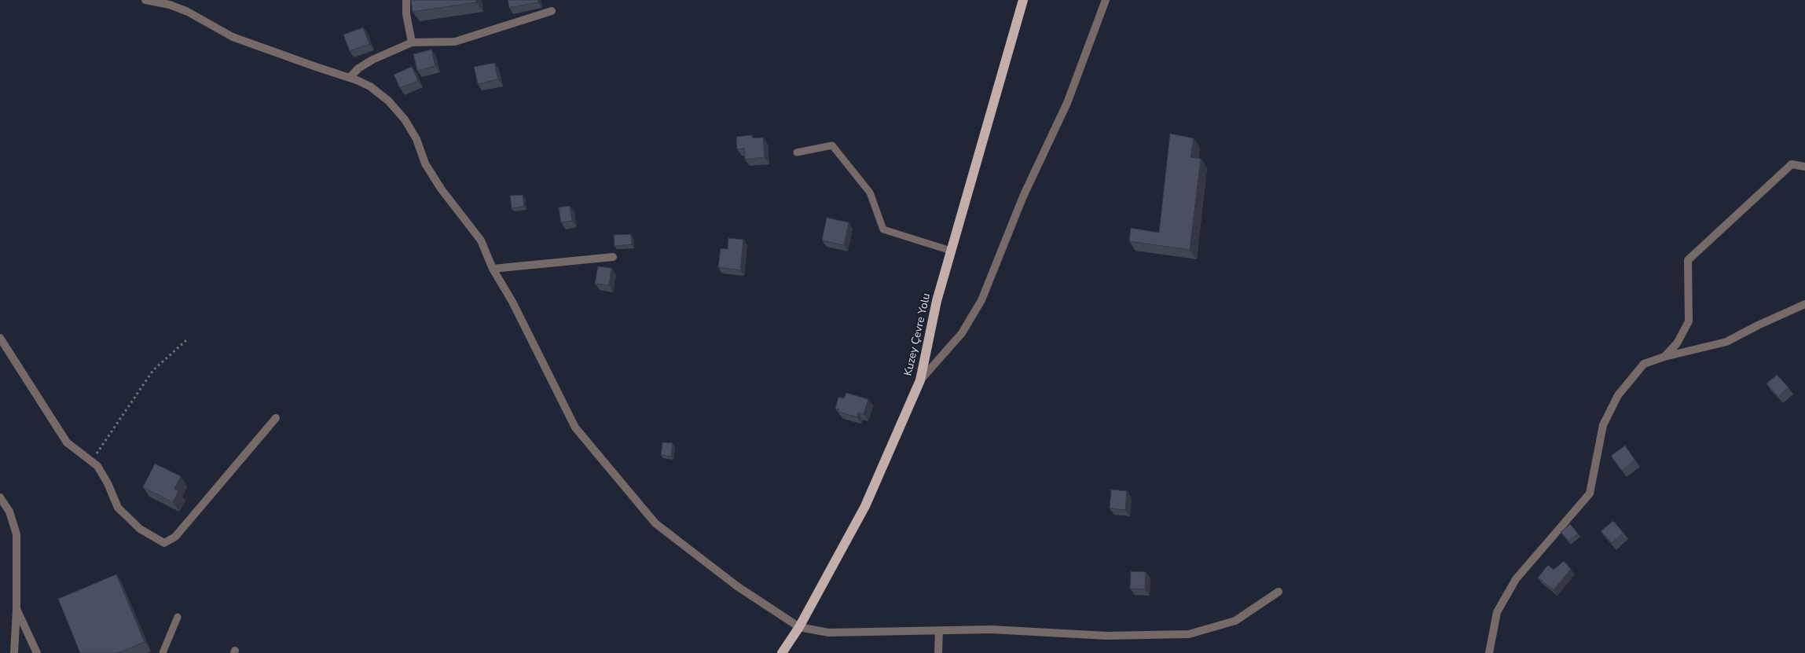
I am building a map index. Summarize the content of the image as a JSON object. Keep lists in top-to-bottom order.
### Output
{
  "streets": {
    "main road": ["Kuzey Çevre Yolu"]
  }
}
